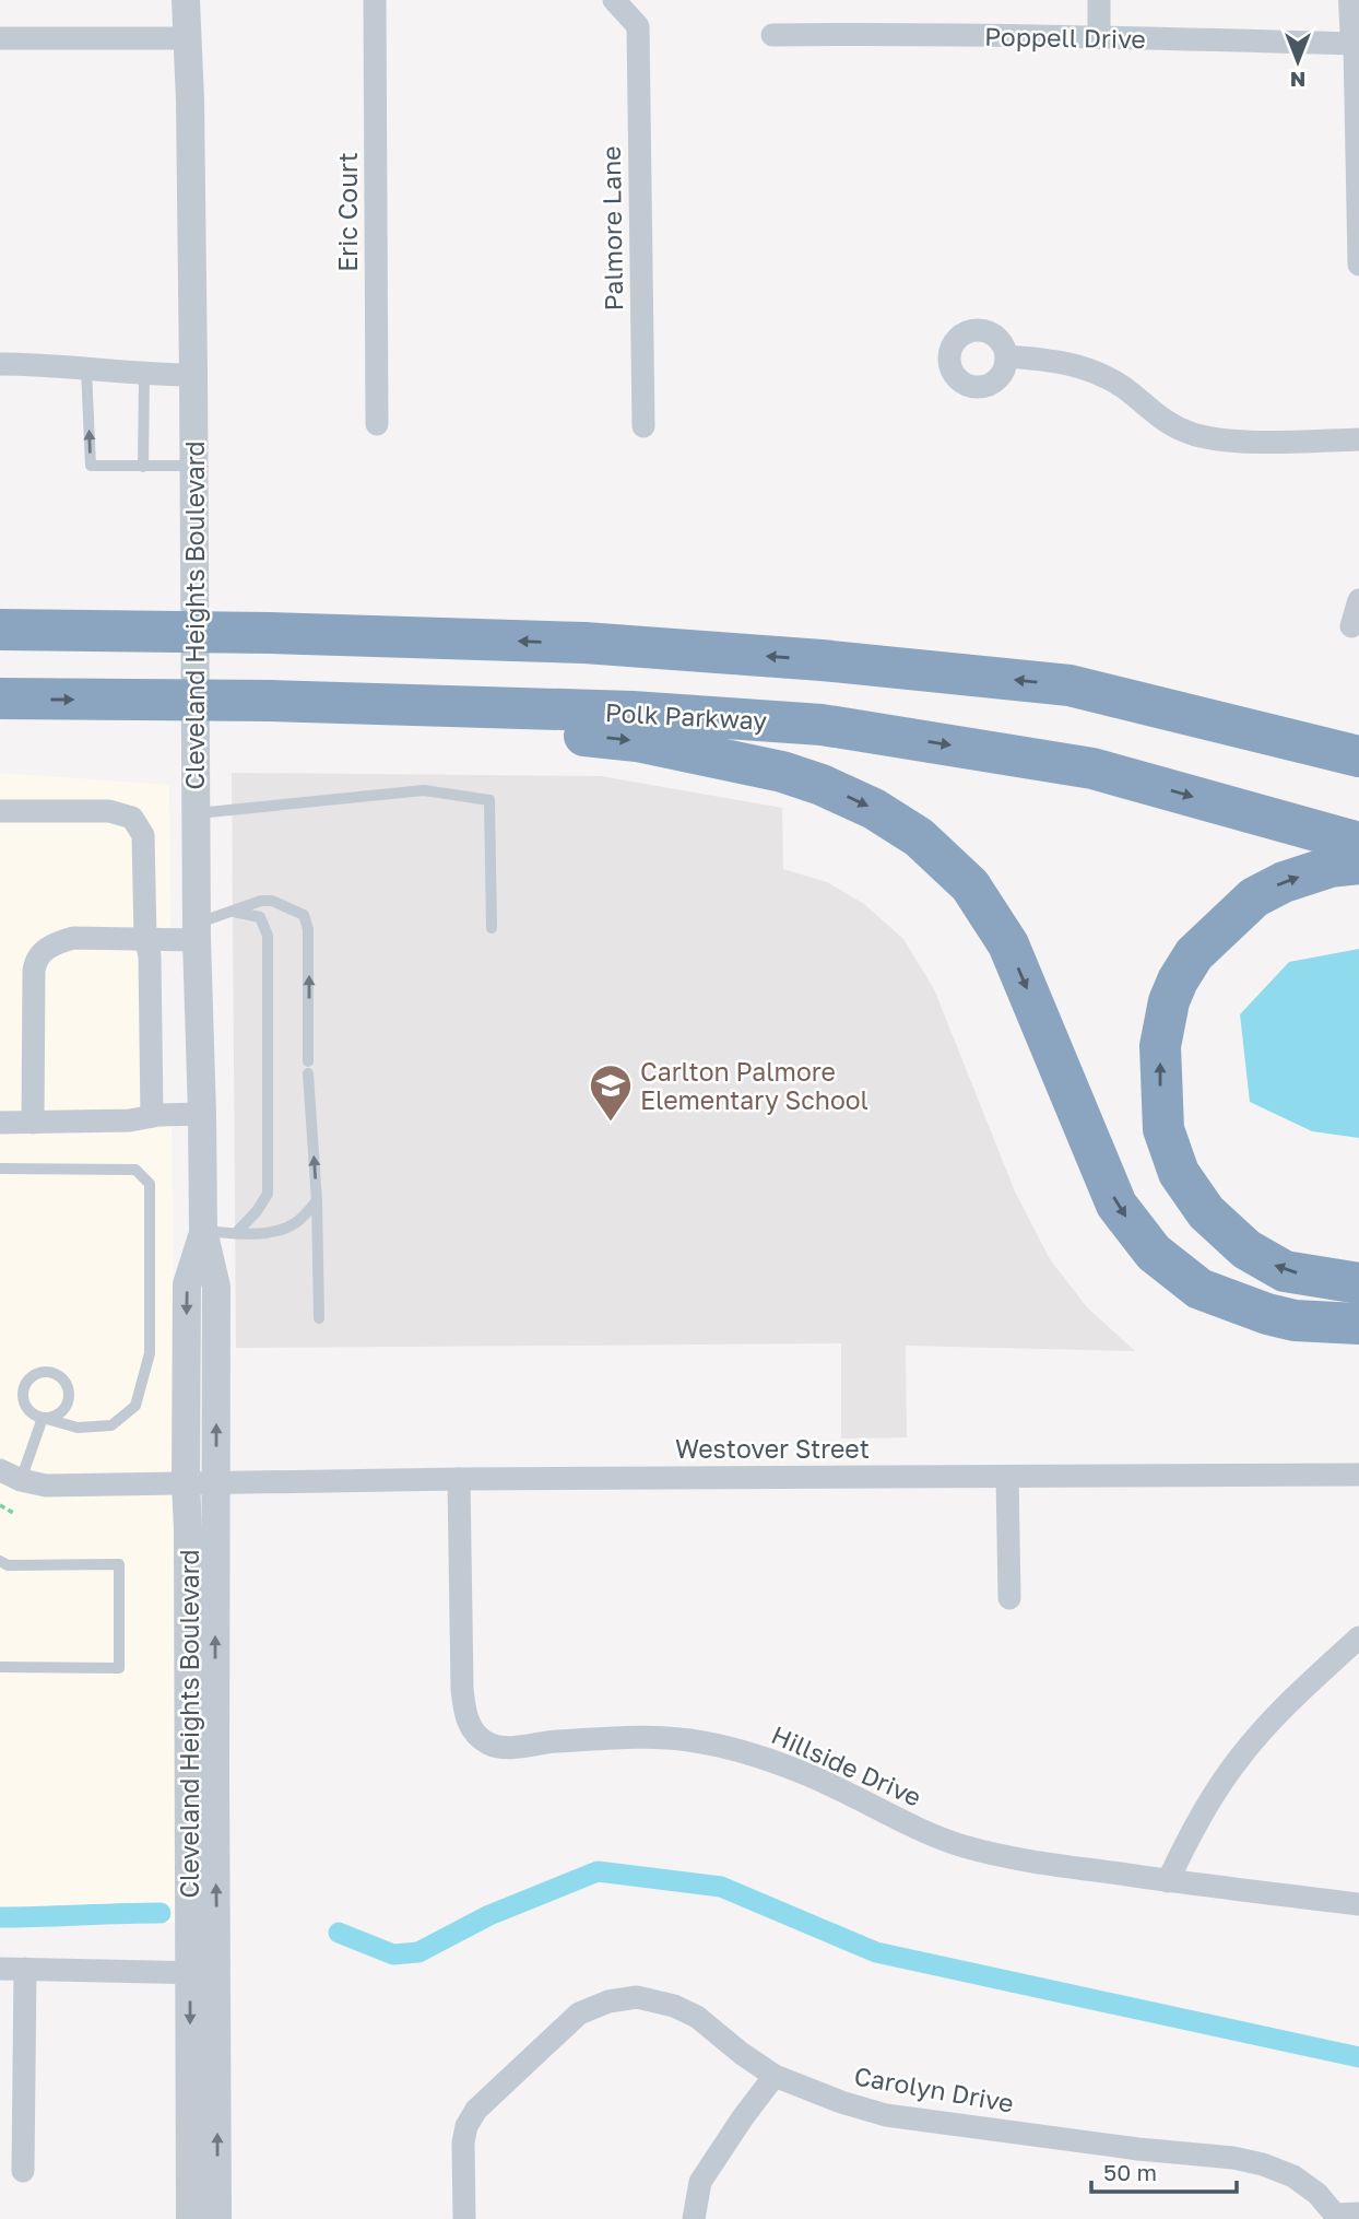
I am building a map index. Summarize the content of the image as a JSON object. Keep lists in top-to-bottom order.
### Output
{
  "streets": {
    "highway": ["Polk Parkway"],
    "street": [
      "Poppell Drive",
      "Eric Court",
      "Palmore Lane",
      "Cleveland Heights Boulevard",
      "Westover Street",
      "Hillside Drive",
      "Carolyn Drive"
    ]
  },
  "crossings": [
    ["Cleveland Heights Boulevard", "Westover Street"],
    ["Westover Street", "Hillside Drive"]
  ],
  "places": {
    "school or university": ["Carlton Palmore Elementary School"]
  },
  "scale_bar": "50 m",
  "north": "bottom"
}
